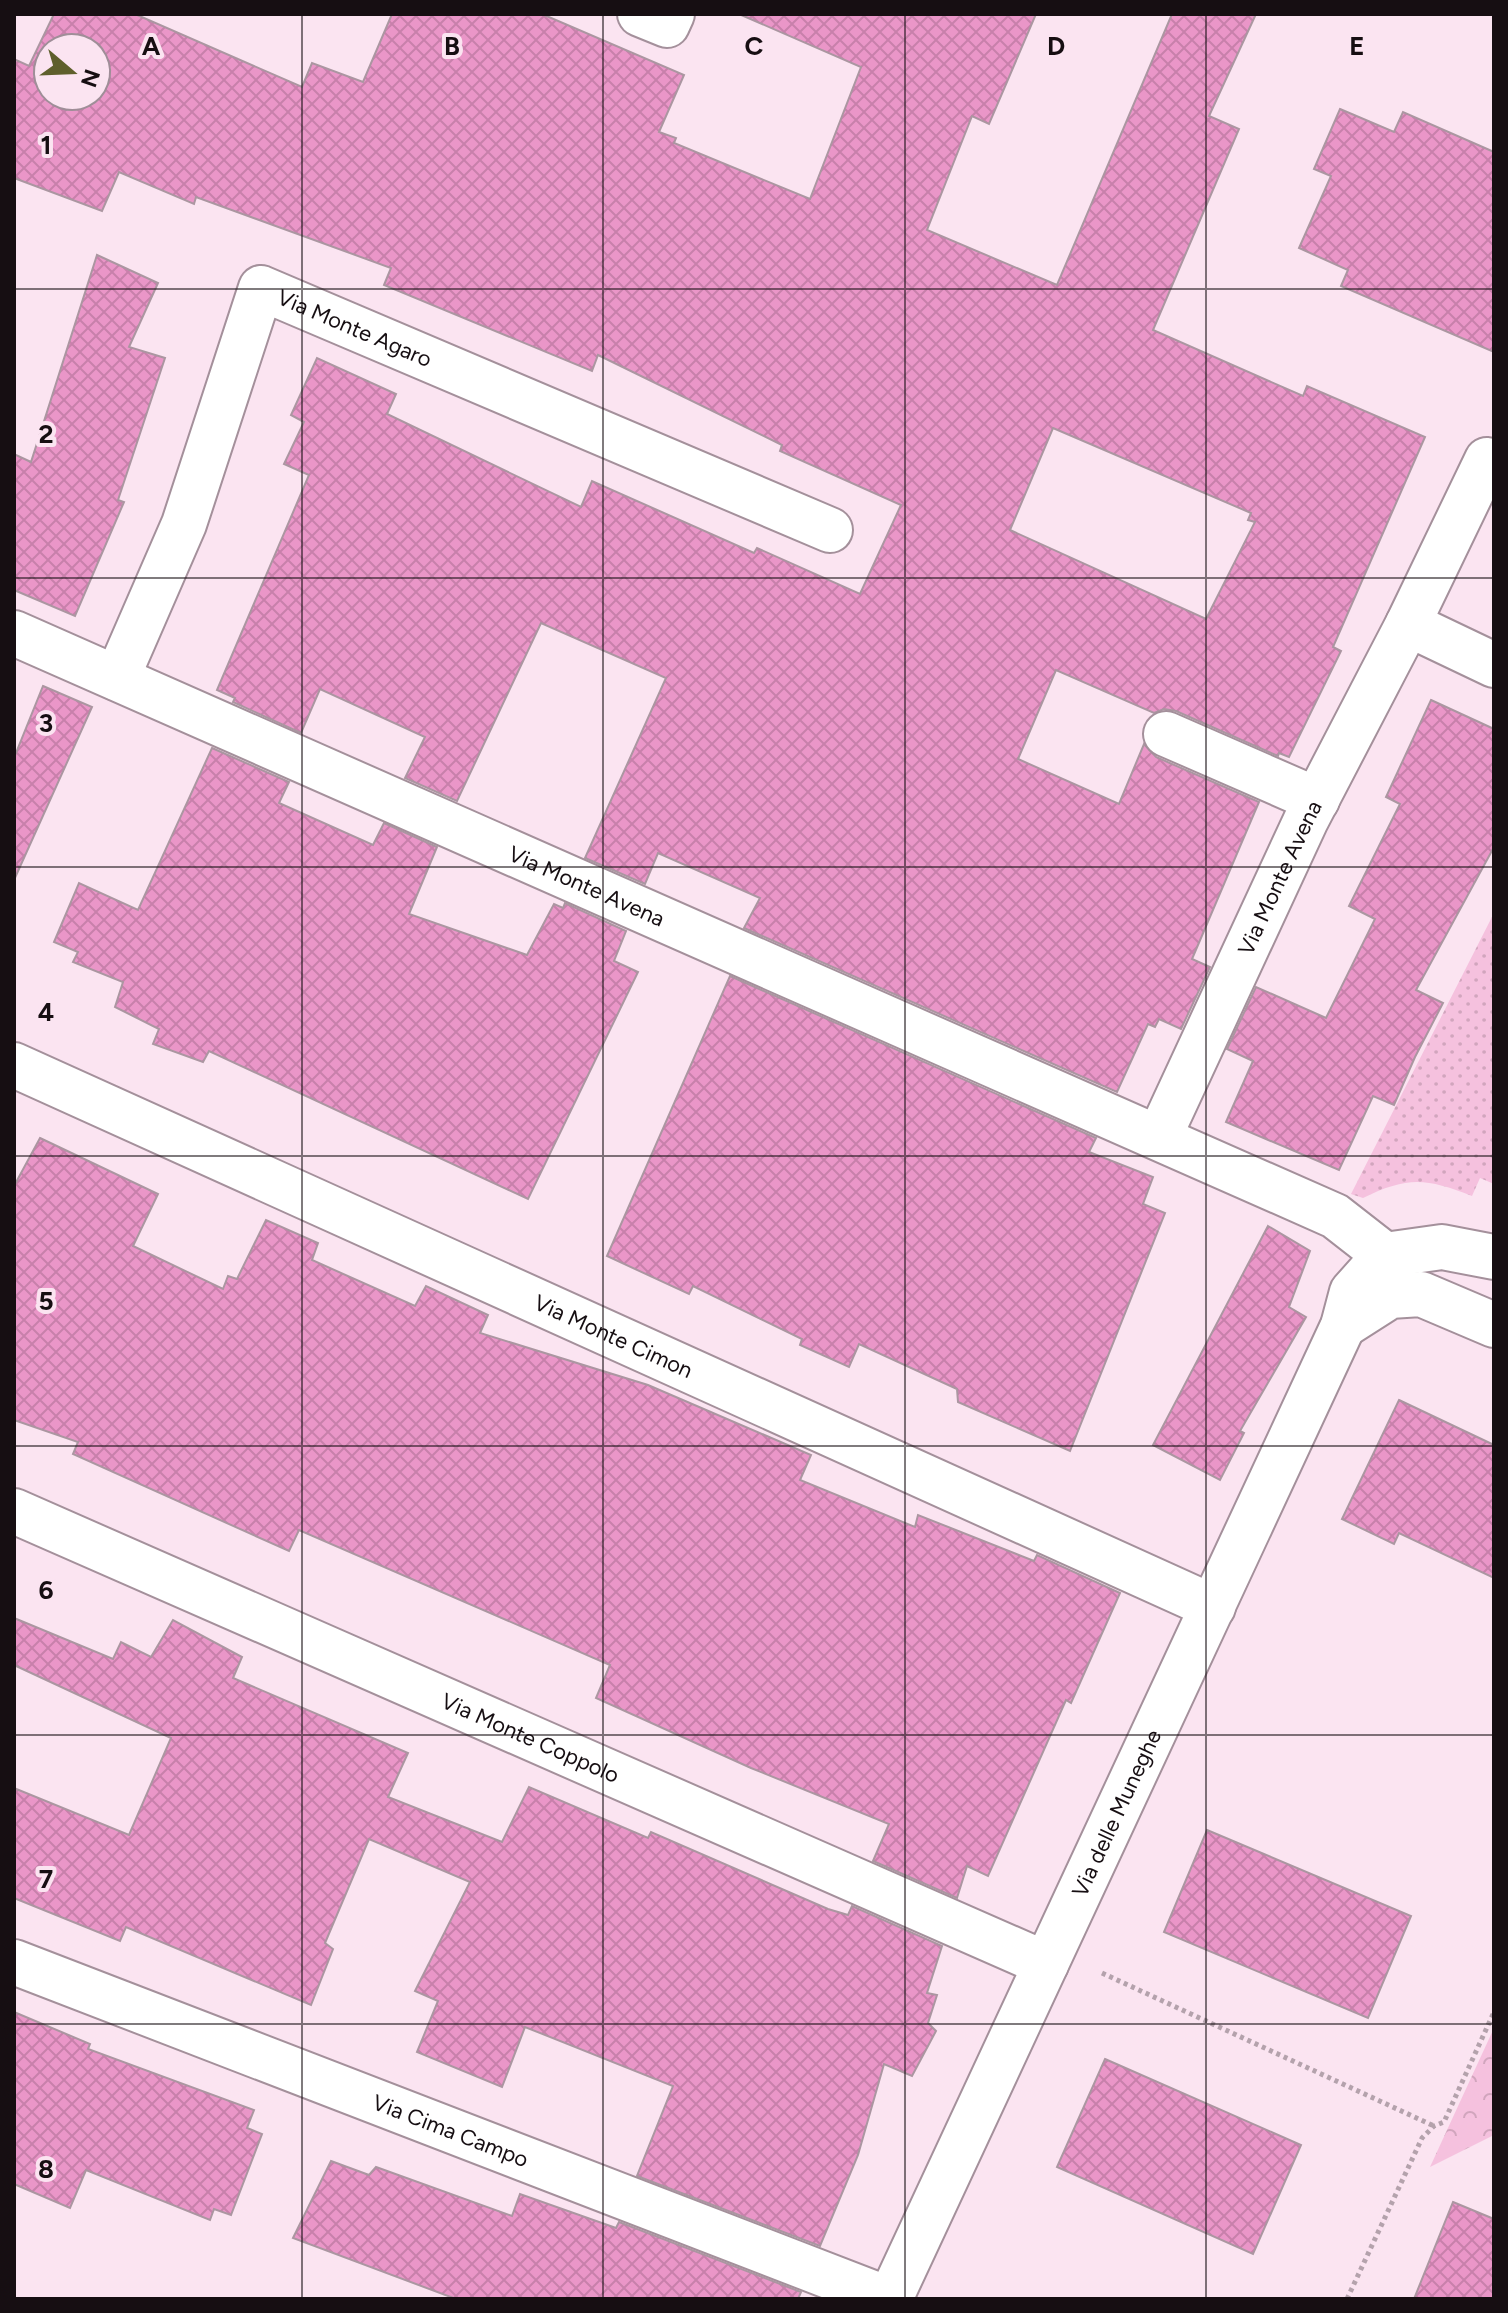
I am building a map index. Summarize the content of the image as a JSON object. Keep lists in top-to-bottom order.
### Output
{
  "streets": {
    "street": [
      "Via Monte Agaro",
      "Via Monte Avena",
      "Via Monte Cimon",
      "Via Monte Coppolo",
      "Via delle Muneghe",
      "Via Cima Campo"
    ]
  },
  "crossings": [
    ["Via Monte Agaro", "Via Monte Avena"],
    ["Via Monte Avena", "Via delle Muneghe"],
    ["Via Monte Cimon", "Via delle Muneghe"],
    ["Via Monte Coppolo", "Via delle Muneghe"],
    ["Via delle Muneghe", "Via Cima Campo"]
  ],
  "north": "right",
  "grid": {
    "columns": [
      "A",
      "B",
      "C",
      "D",
      "E"
    ],
    "rows": [
      "1",
      "2",
      "3",
      "4",
      "5",
      "6",
      "7",
      "8"
    ]
  }
}
